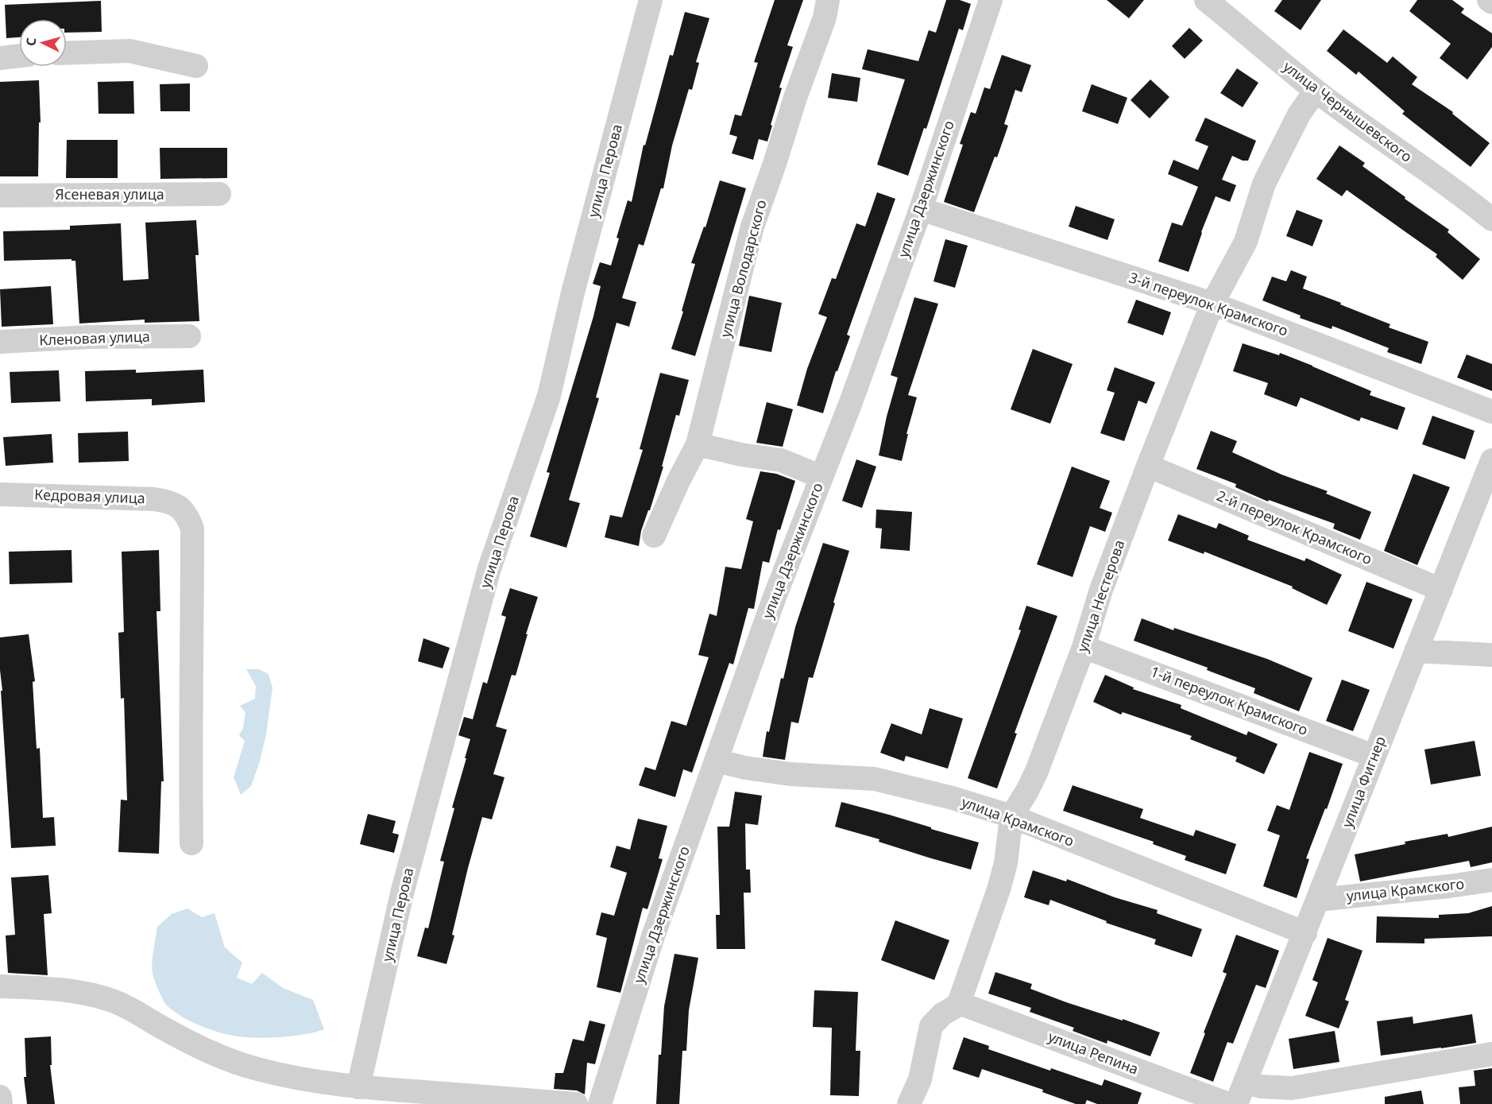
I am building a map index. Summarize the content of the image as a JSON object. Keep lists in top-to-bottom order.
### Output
{
  "streets": {
    "street": [
      "улица Чернышевского",
      "улица Перова",
      "улица Дзержинского",
      "Ясеневая улица",
      "улица Володарского",
      "3-й переулок Крамского",
      "Кленовая улица",
      "Кедровая улица",
      "2-й переулок Крамского",
      "улица Нестерова",
      "1-й переулок Крамского",
      "улица Фигнер",
      "улица Крамского",
      "улица Репина"
    ]
  },
  "crossings": [
    ["улица Чернышевского", "улица Нестерова"],
    ["улица Дзержинского", "3-й переулок Крамского"],
    ["улица Дзержинского", "улица Крамского"],
    ["3-й переулок Крамского", "улица Нестерова"],
    ["2-й переулок Крамского", "улица Нестерова"],
    ["2-й переулок Крамского", "улица Фигнер"],
    ["улица Нестерова", "1-й переулок Крамского"],
    ["улица Нестерова", "улица Крамского"],
    ["улица Нестерова", "улица Репина"],
    ["1-й переулок Крамского", "улица Фигнер"],
    ["улица Фигнер", "улица Крамского"]
  ],
  "north": "left"
}
